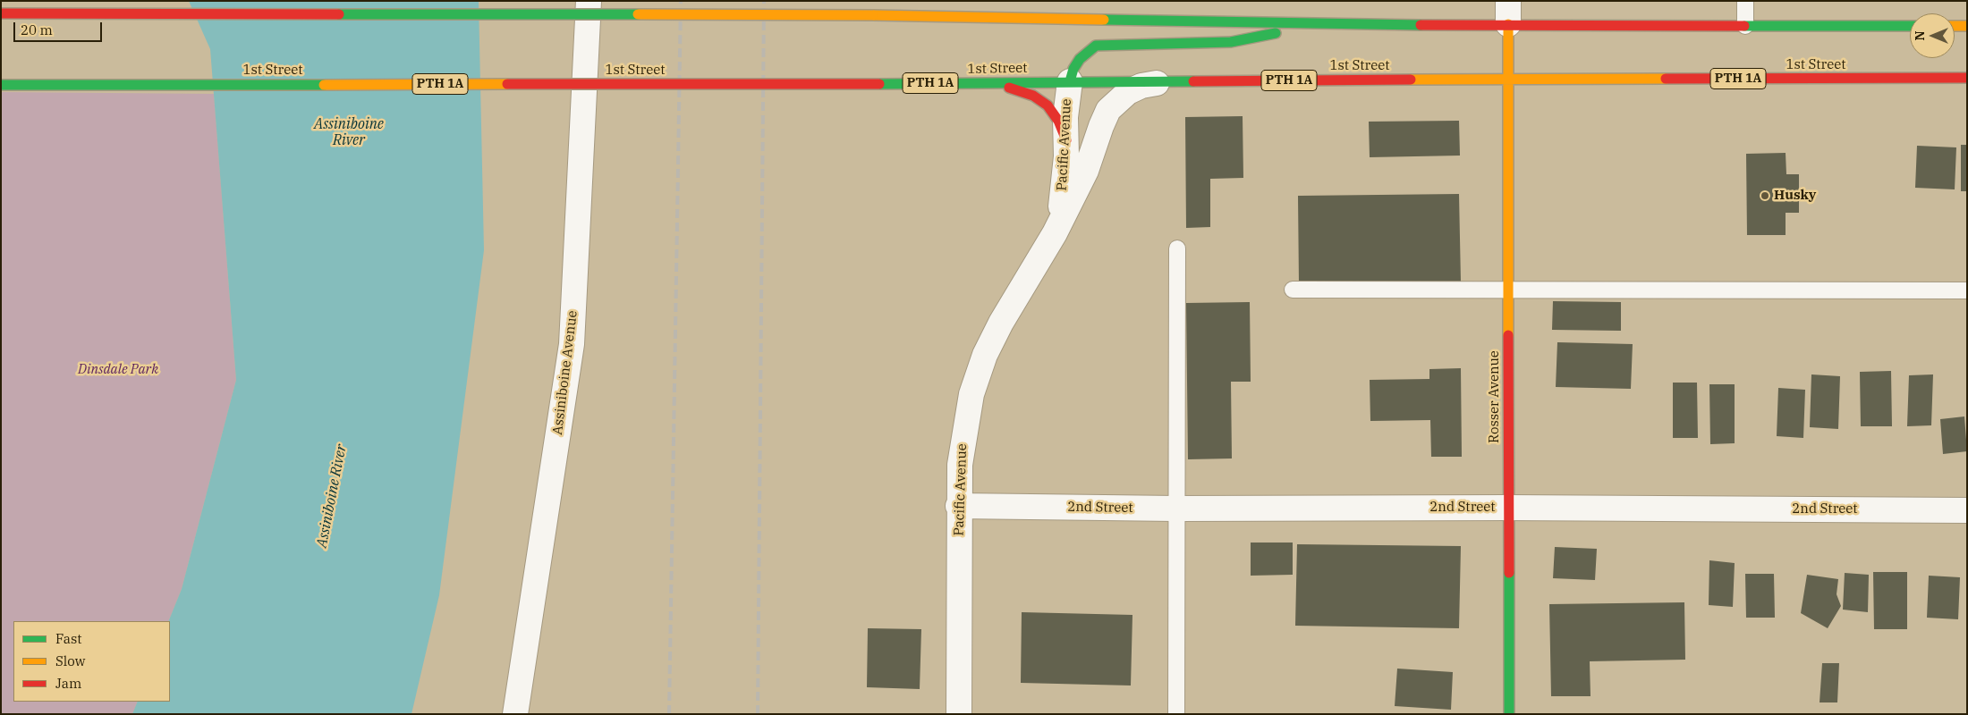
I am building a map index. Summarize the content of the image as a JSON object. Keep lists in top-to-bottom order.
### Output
{
  "streets": {
    "main road": ["1st Street", "PTH 1A", "Rosser Avenue"],
    "street": ["Pacific Avenue", "Assiniboine Avenue", "2nd Street"]
  },
  "crossings": [
    ["1st Street", "Pacific Avenue"],
    ["1st Street", "Rosser Avenue"],
    ["Pacific Avenue", "2nd Street"],
    ["Rosser Avenue", "2nd Street"]
  ],
  "water": ["Assiniboine River"],
  "parks": ["Dinsdale Park"],
  "places": ["Husky"],
  "legend": ["Fast", "Slow", "Jam"],
  "scale_bar": "20 m",
  "north": "left"
}
